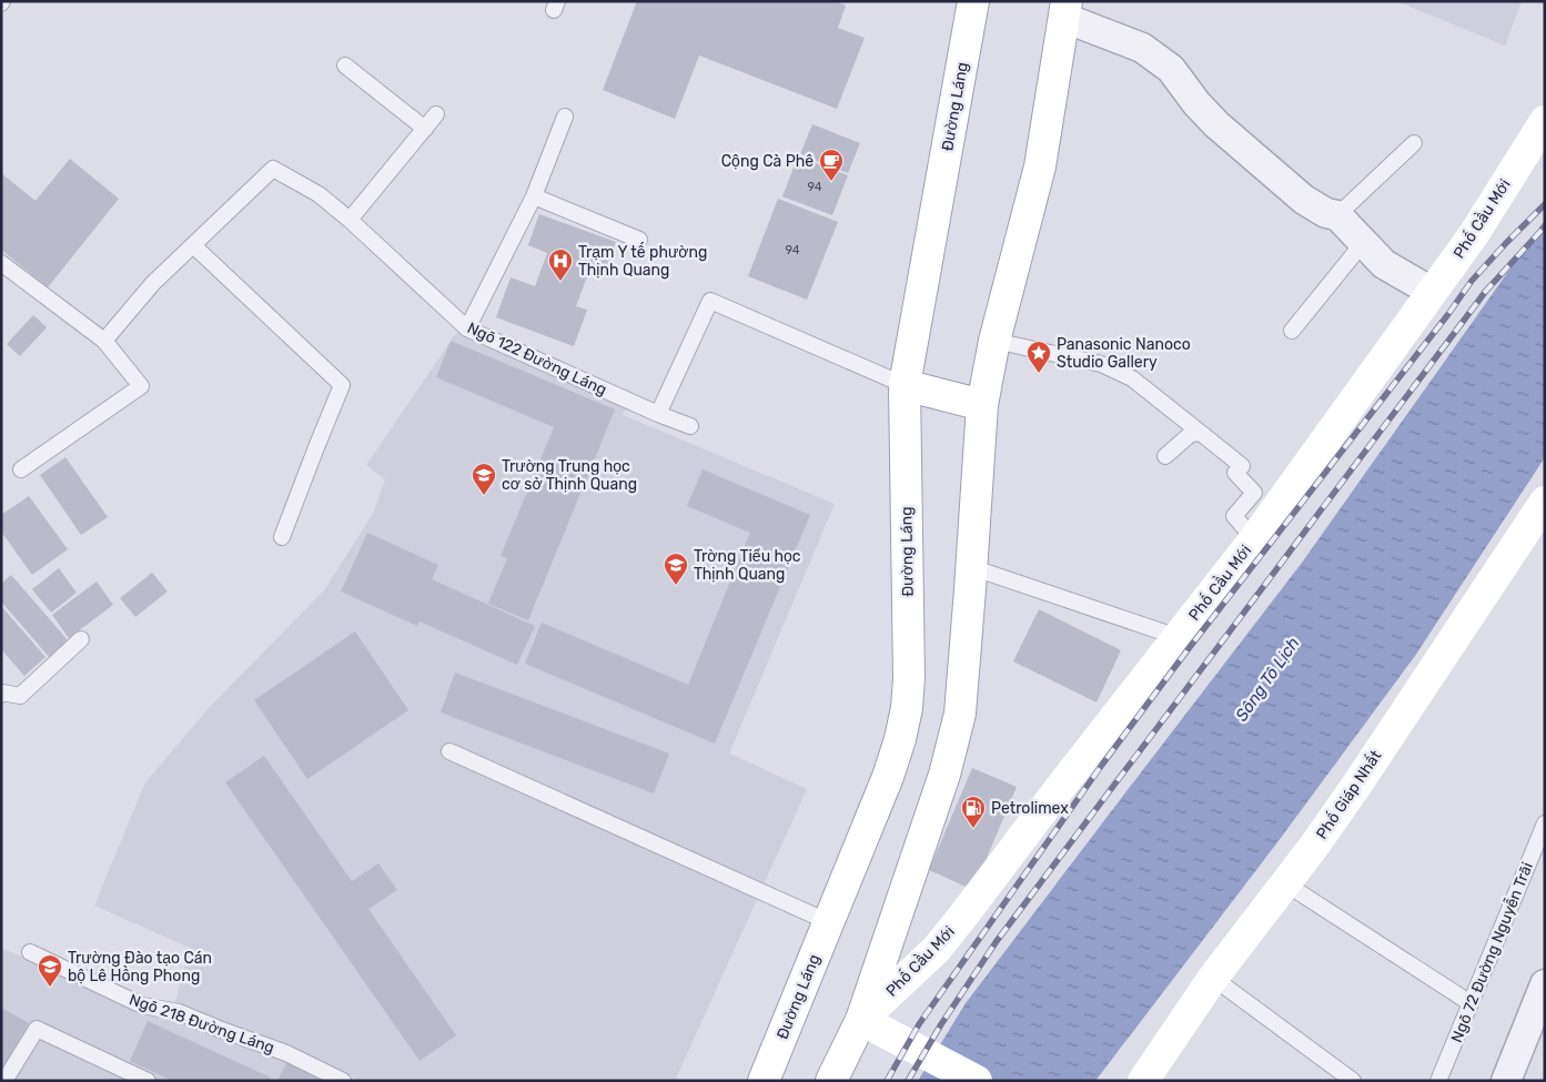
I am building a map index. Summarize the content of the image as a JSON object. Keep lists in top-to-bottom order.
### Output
{
  "streets": {
    "main road": ["Đường Láng", "Phố Cầu Mới", "Phố Giáp Nhất"],
    "lane": ["Ngõ 122 Đường Láng", "Ngõ 72 Đường Nguyễn Trãi", "Ngõ 218 Đường Láng"]
  },
  "water": ["Sông Tô Lịch"],
  "places": {
    "cafe": ["Cộng Cà Phê"],
    "hospital": ["Trạm Y tế phường Thịnh Quang"],
    "place": ["Panasonic Nanoco Studio Gallery"],
    "school or university": ["Trường Trung học cơ sở Thịnh Quang", "Trờng Tiểu học Thịnh Quang", "Trường Đào tạo Cán bộ Lê Hồng Phong"],
    "fuel station": ["Petrolimex"]
  },
  "house_numbers": ["94", "94"]
}
